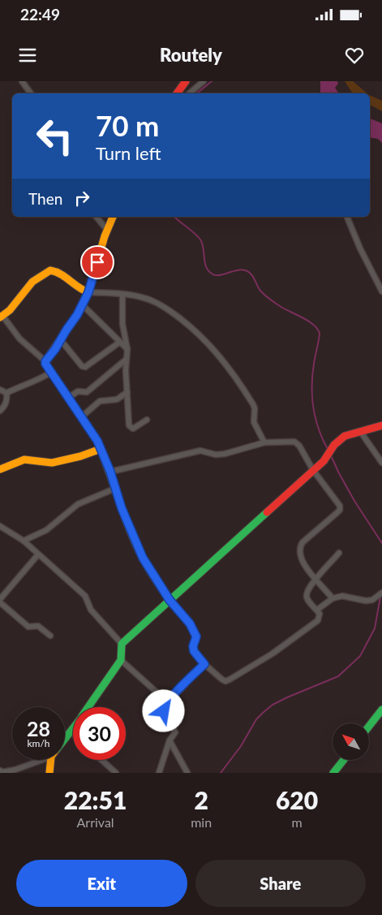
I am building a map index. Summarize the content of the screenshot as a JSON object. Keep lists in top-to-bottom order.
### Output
{
  "north": "top left",
  "page": {
    "status": "22:49",
    "header": "Routely",
    "turn": ["70 m", "Turn left"],
    "then": "Then",
    "speed": "28 km/h",
    "limit": "30",
    "eta": [
      "22:51",
      "Arrival",
      "2",
      "min",
      "620",
      "m"
    ],
    "buttons": ["Exit", "Share"]
  }
}
